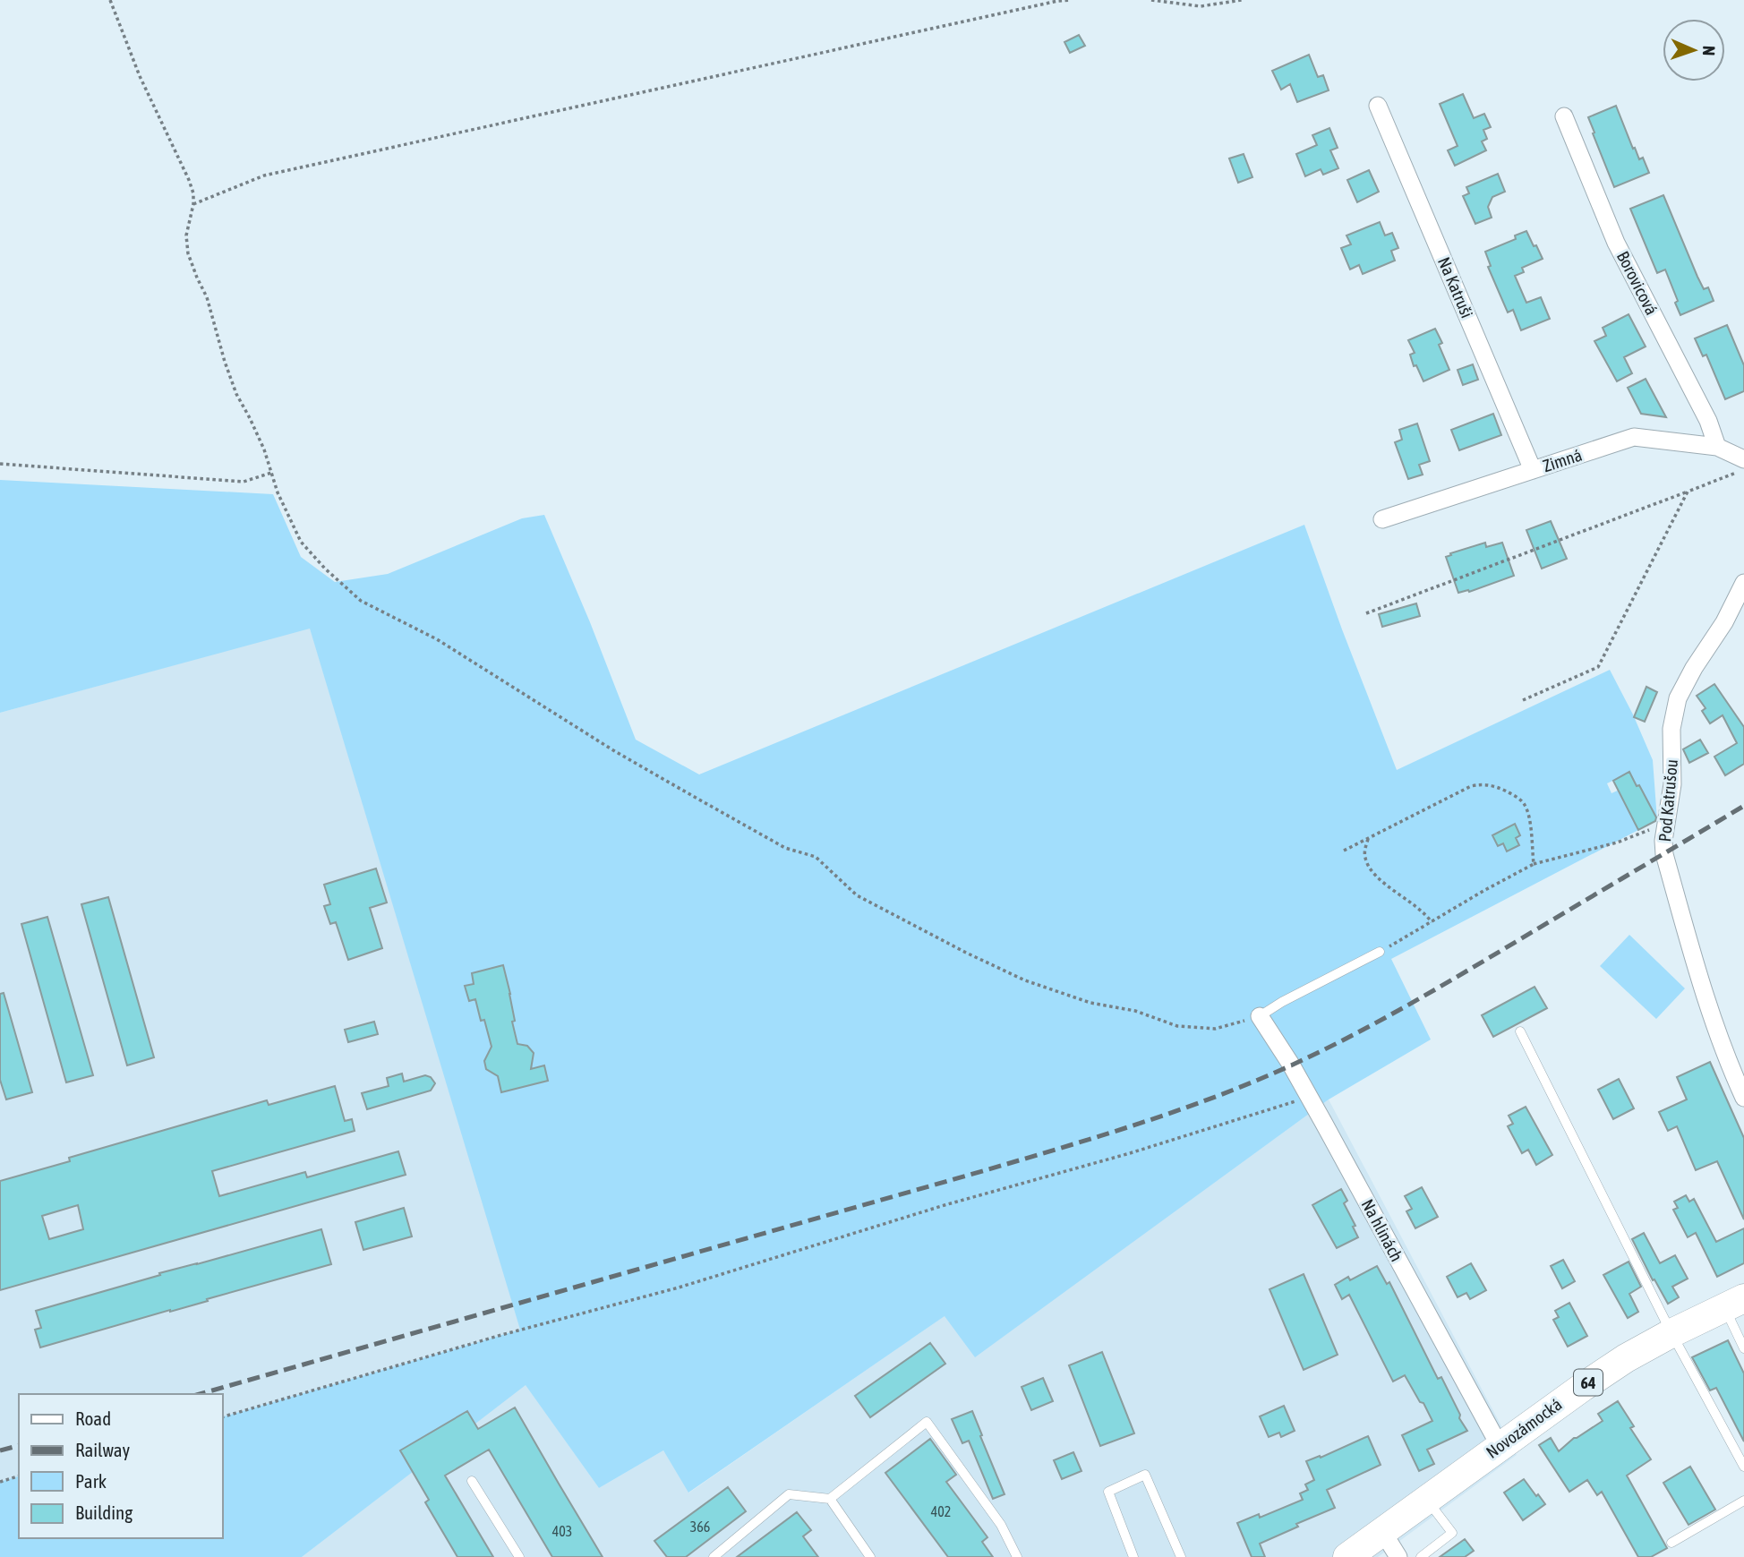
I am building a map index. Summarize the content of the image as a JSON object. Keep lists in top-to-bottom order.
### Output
{
  "streets": {
    "main road": ["64", "Novozámocká"],
    "street": [
      "Borovicová",
      "Na Katruši",
      "Zimná",
      "Pod Katrušou",
      "Na hlinách"
    ]
  },
  "crossings": [
    ["Borovicová", "Zimná"],
    ["Na Katruši", "Zimná"],
    ["Na hlinách", "Novozámocká"]
  ],
  "house_numbers": ["402", "366", "403"],
  "legend": [
    "Road",
    "Railway",
    "Park",
    "Building"
  ],
  "north": "right"
}
